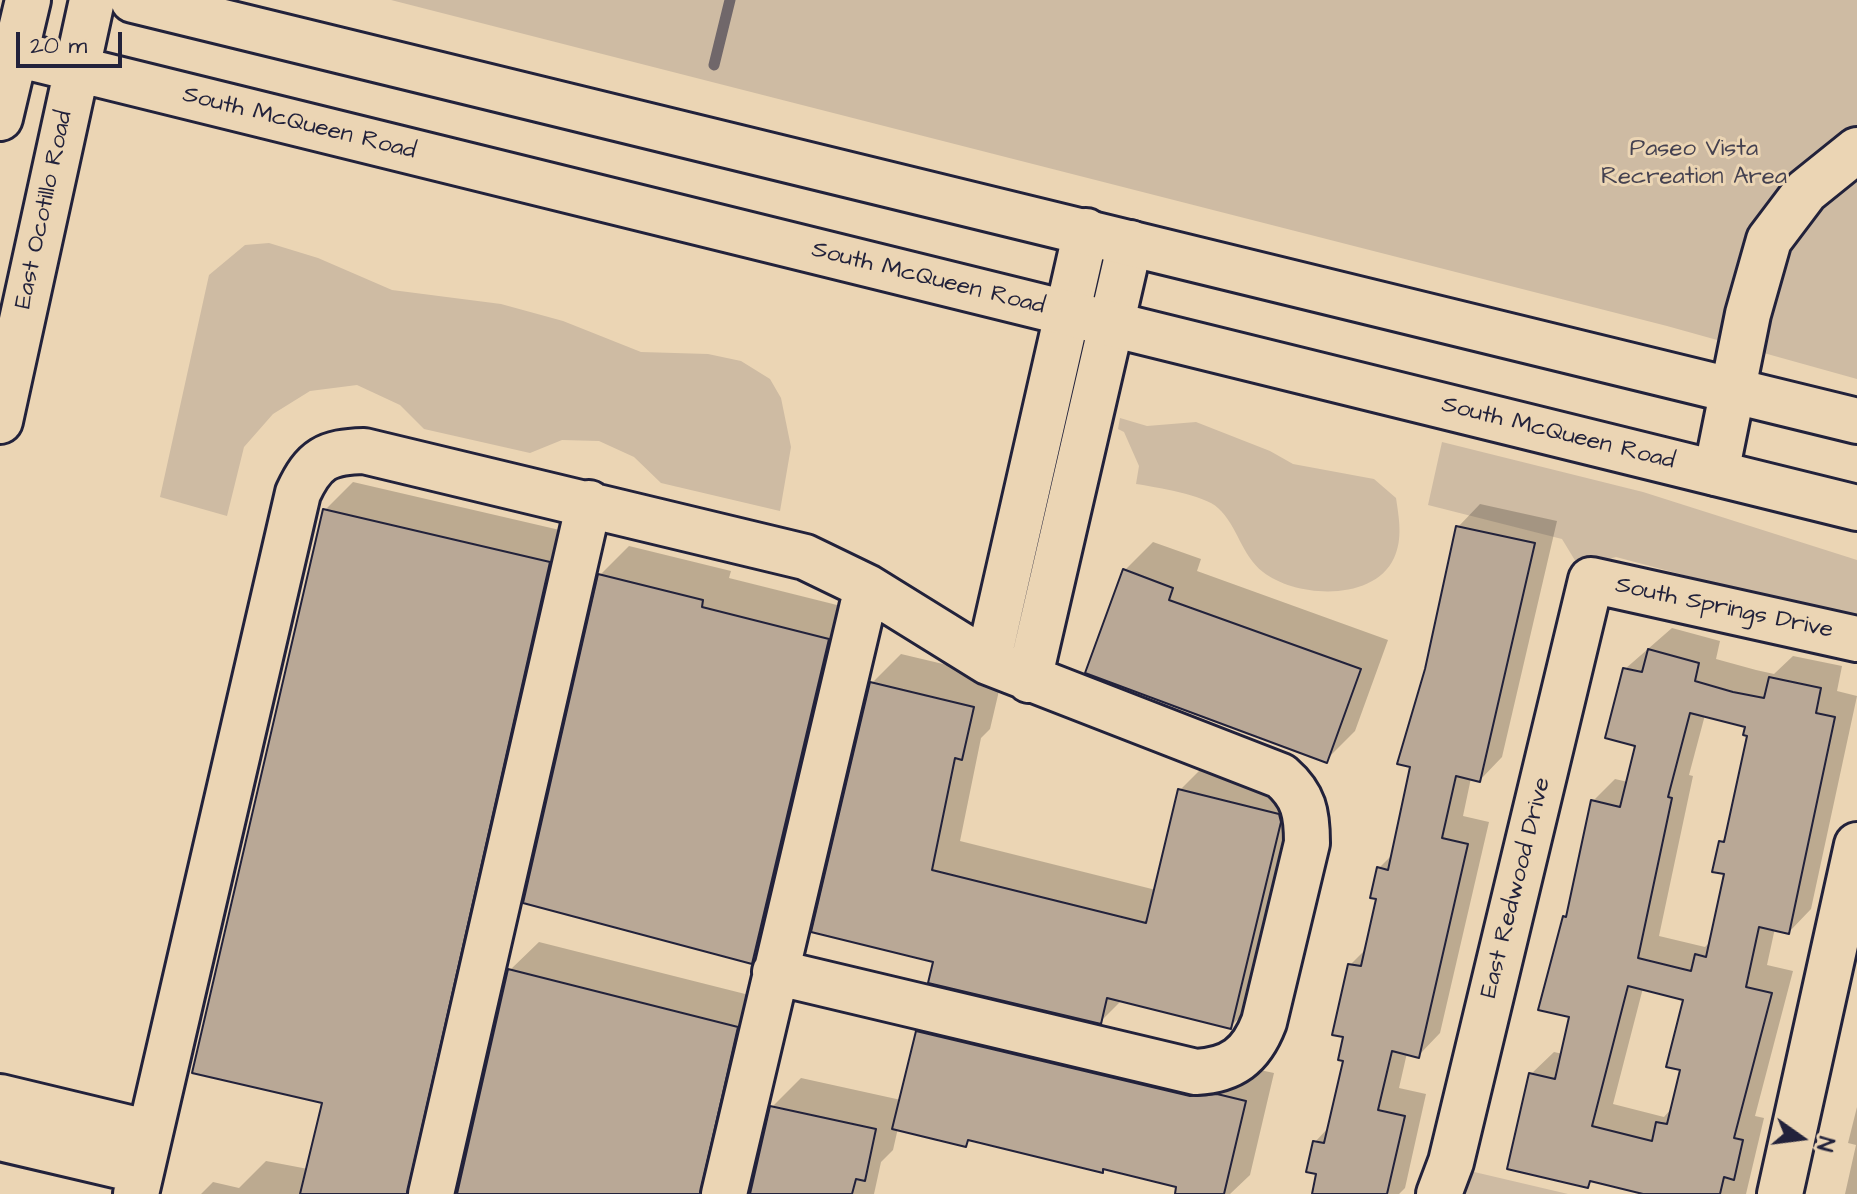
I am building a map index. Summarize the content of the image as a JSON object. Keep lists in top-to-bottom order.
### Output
{
  "streets": {
    "street": [
      "South McQueen Road",
      "East Ocotillo Road",
      "South Springs Drive",
      "East Redwood Drive"
    ]
  },
  "crossings": [
    ["South McQueen Road", "East Ocotillo Road"],
    ["South Springs Drive", "East Redwood Drive"]
  ],
  "parks": ["Paseo Vista Recreation Area"],
  "scale_bar": "20 m",
  "north": "right"
}
